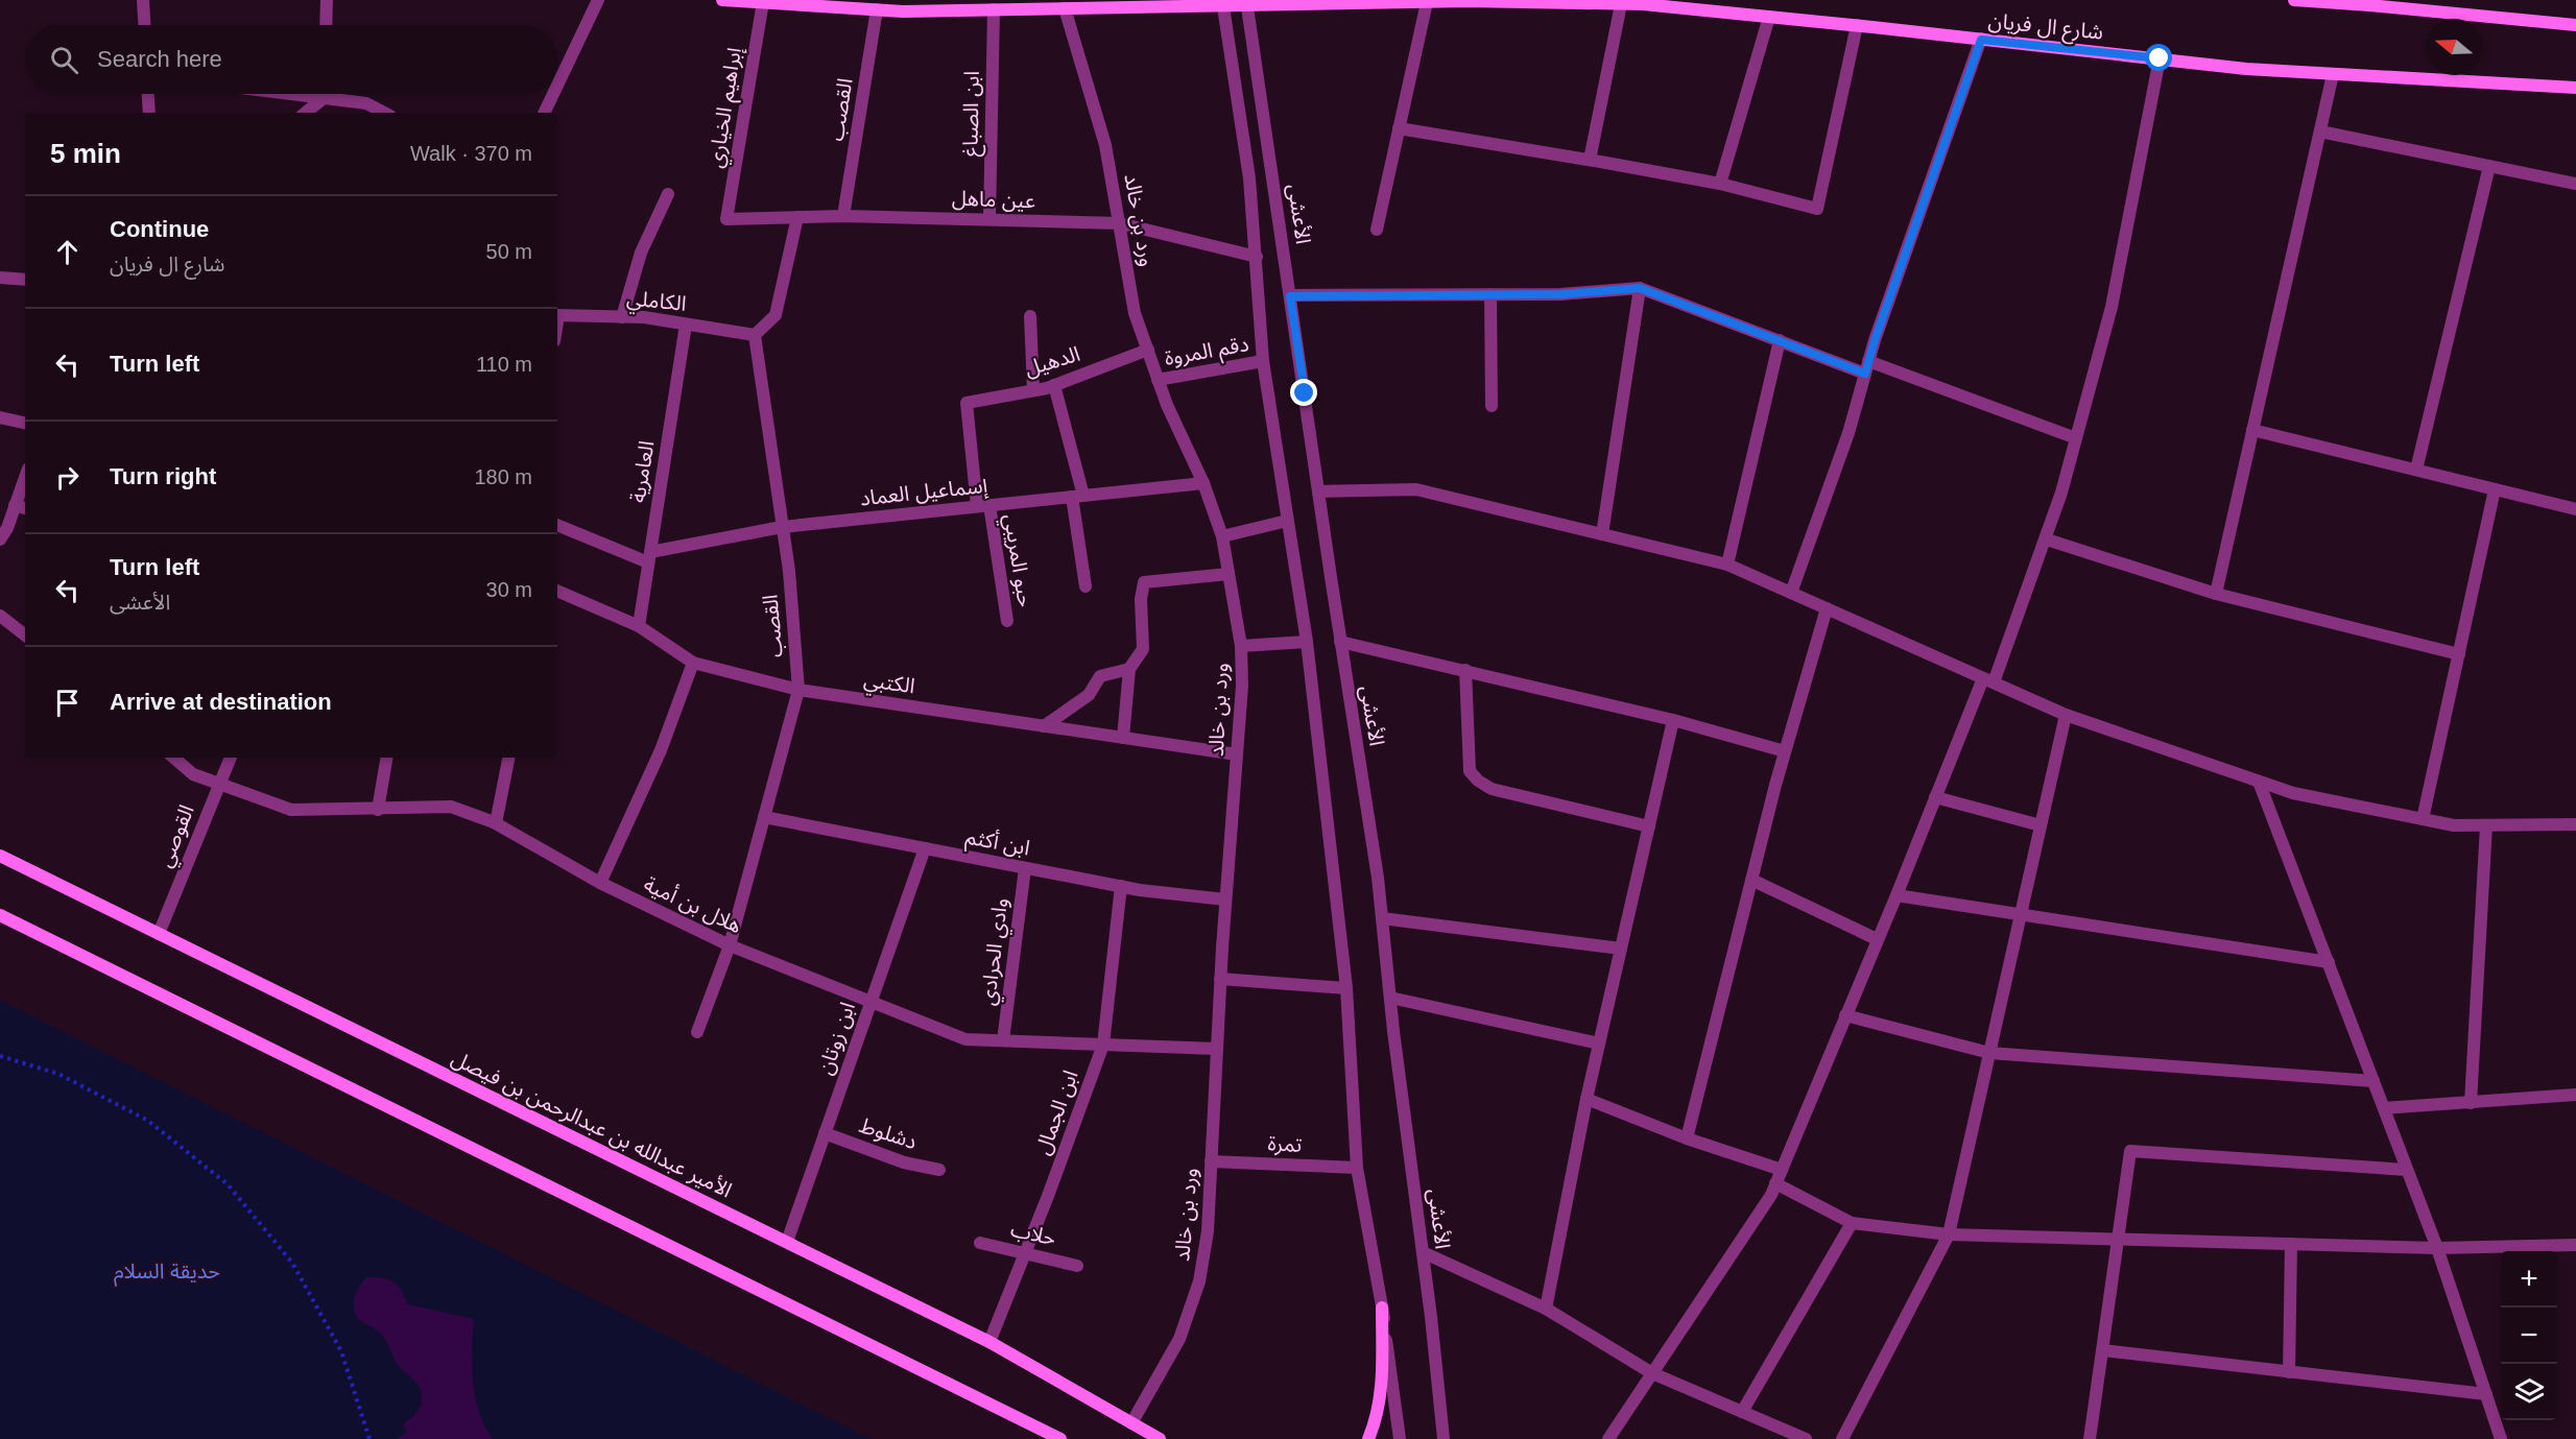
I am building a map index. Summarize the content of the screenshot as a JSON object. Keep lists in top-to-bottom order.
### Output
{
  "streets": {
    "main road": ["شارع ال فريان", "الأمير عبدالله بن عبدالرحمن بن فيصل"],
    "street": [
      "إبراهيم الخياري",
      "القصب",
      "ابن الصباغ",
      "عين ماهل",
      "الأعشى",
      "ورد بن خالد",
      "الكاملي",
      "دقم المروة",
      "الدهيل",
      "العامرية",
      "إسماعيل العماد",
      "حبو المريبي",
      "الكتبي",
      "القوصي",
      "ابن أكثم",
      "هلال بن أمية",
      "وادي الحرادي",
      "ابن زوتان",
      "ابن الجمال",
      "دشلوط",
      "تمرة",
      "حلاب"
    ]
  },
  "crossings": [
    ["شارع ال فريان", "إبراهيم الخياري"],
    ["شارع ال فريان", "القصب"],
    ["شارع ال فريان", "ابن الصباغ"],
    ["شارع ال فريان", "الأعشى"],
    ["شارع ال فريان", "ورد بن خالد"],
    ["إبراهيم الخياري", "عين ماهل"],
    ["القصب", "عين ماهل"],
    ["القصب", "الكاملي"],
    ["القصب", "إسماعيل العماد"],
    ["القصب", "الكتبي"],
    ["القصب", "ابن أكثم"],
    ["القصب", "هلال بن أمية"],
    ["ابن الصباغ", "عين ماهل"],
    ["عين ماهل", "ورد بن خالد"],
    ["ورد بن خالد", "دقم المروة"],
    ["ورد بن خالد", "الدهيل"],
    ["ورد بن خالد", "إسماعيل العماد"],
    ["ورد بن خالد", "الكتبي"],
    ["ورد بن خالد", "ابن أكثم"],
    ["ورد بن خالد", "هلال بن أمية"],
    ["ورد بن خالد", "الأمير عبدالله بن عبدالرحمن بن فيصل"],
    ["ورد بن خالد", "تمرة"],
    ["الكاملي", "العامرية"],
    ["الدهيل", "حبو المريبي"],
    ["العامرية", "إسماعيل العماد"],
    ["العامرية", "الكتبي"],
    ["إسماعيل العماد", "حبو المريبي"],
    ["القوصي", "هلال بن أمية"],
    ["القوصي", "الأمير عبدالله بن عبدالرحمن بن فيصل"],
    ["ابن أكثم", "وادي الحرادي"],
    ["ابن أكثم", "ابن زوتان"],
    ["ابن أكثم", "ابن الجمال"],
    ["هلال بن أمية", "وادي الحرادي"],
    ["هلال بن أمية", "ابن زوتان"],
    ["هلال بن أمية", "ابن الجمال"],
    ["ابن زوتان", "الأمير عبدالله بن عبدالرحمن بن فيصل"],
    ["ابن زوتان", "دشلوط"],
    ["ابن الجمال", "الأمير عبدالله بن عبدالرحمن بن فيصل"],
    ["ابن الجمال", "حلاب"]
  ],
  "parks": ["حديقة السلام"],
  "north": "left",
  "page": {
    "search": "Search here",
    "heading": ["5 min", "Walk · 370 m"],
    "list": [
      ["Continue", "شارع ال فريان", "50 m"],
      ["Turn left", "110 m"],
      ["Turn right", "180 m"],
      ["Turn left", "الأعشى", "30 m"],
      "Arrive at destination"
    ],
    "map_buttons": ["+", "−"]
  }
}
